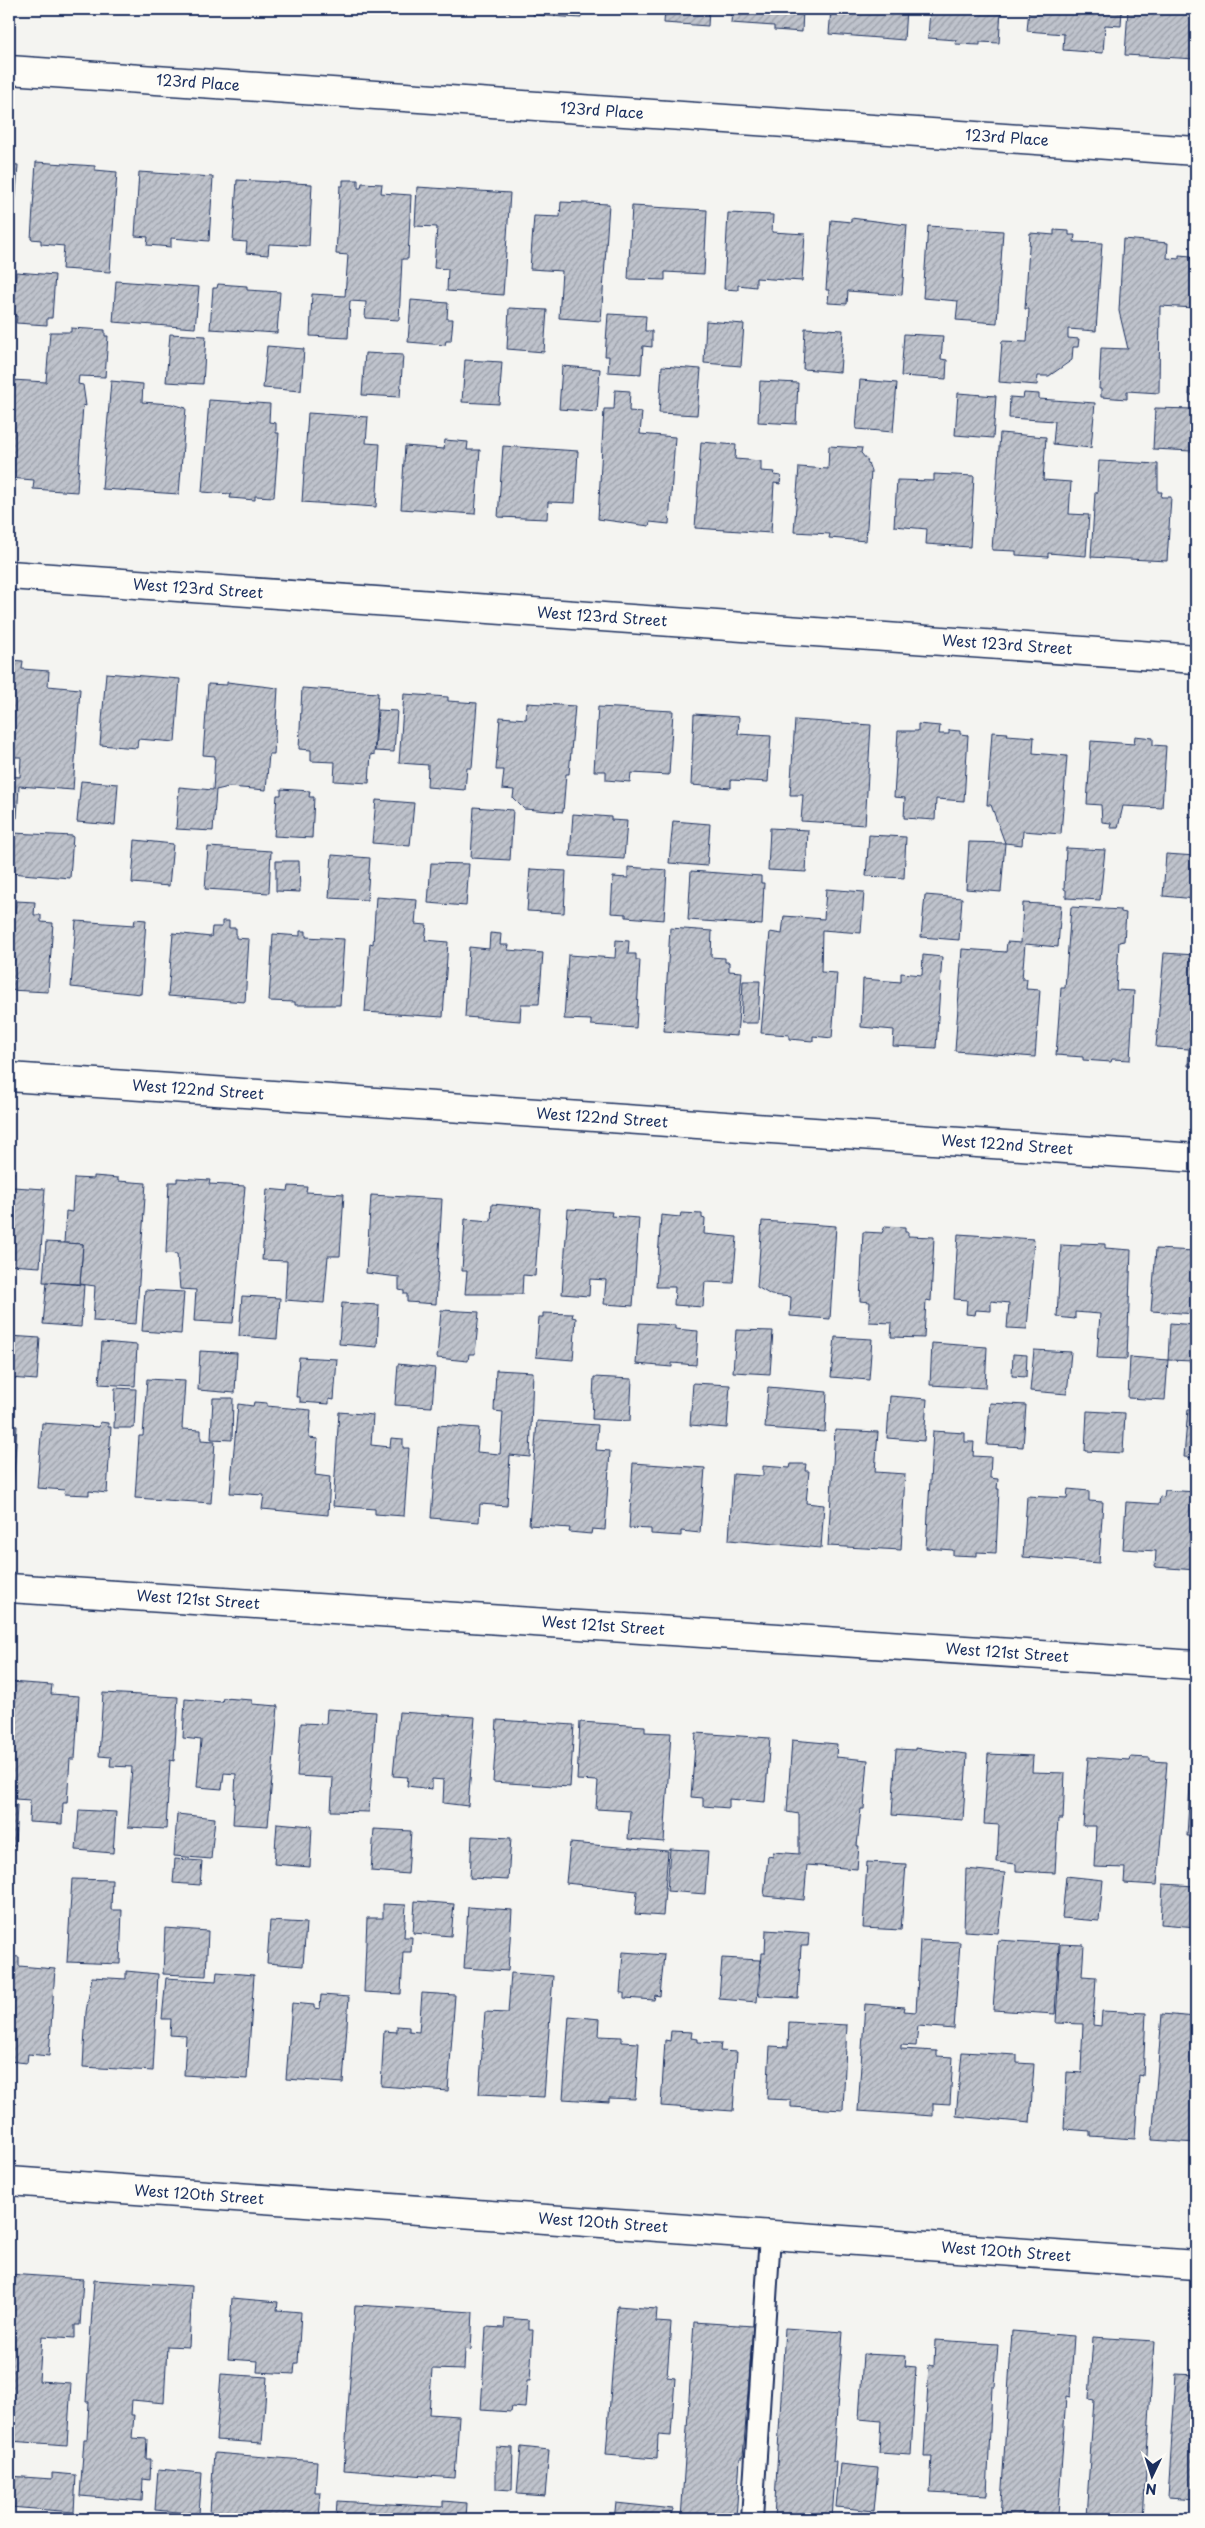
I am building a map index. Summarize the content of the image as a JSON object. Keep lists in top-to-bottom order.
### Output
{
  "streets": {
    "street": [
      "123rd Place",
      "West 123rd Street",
      "West 122nd Street",
      "West 121st Street",
      "West 120th Street"
    ]
  },
  "north": "bottom"
}
